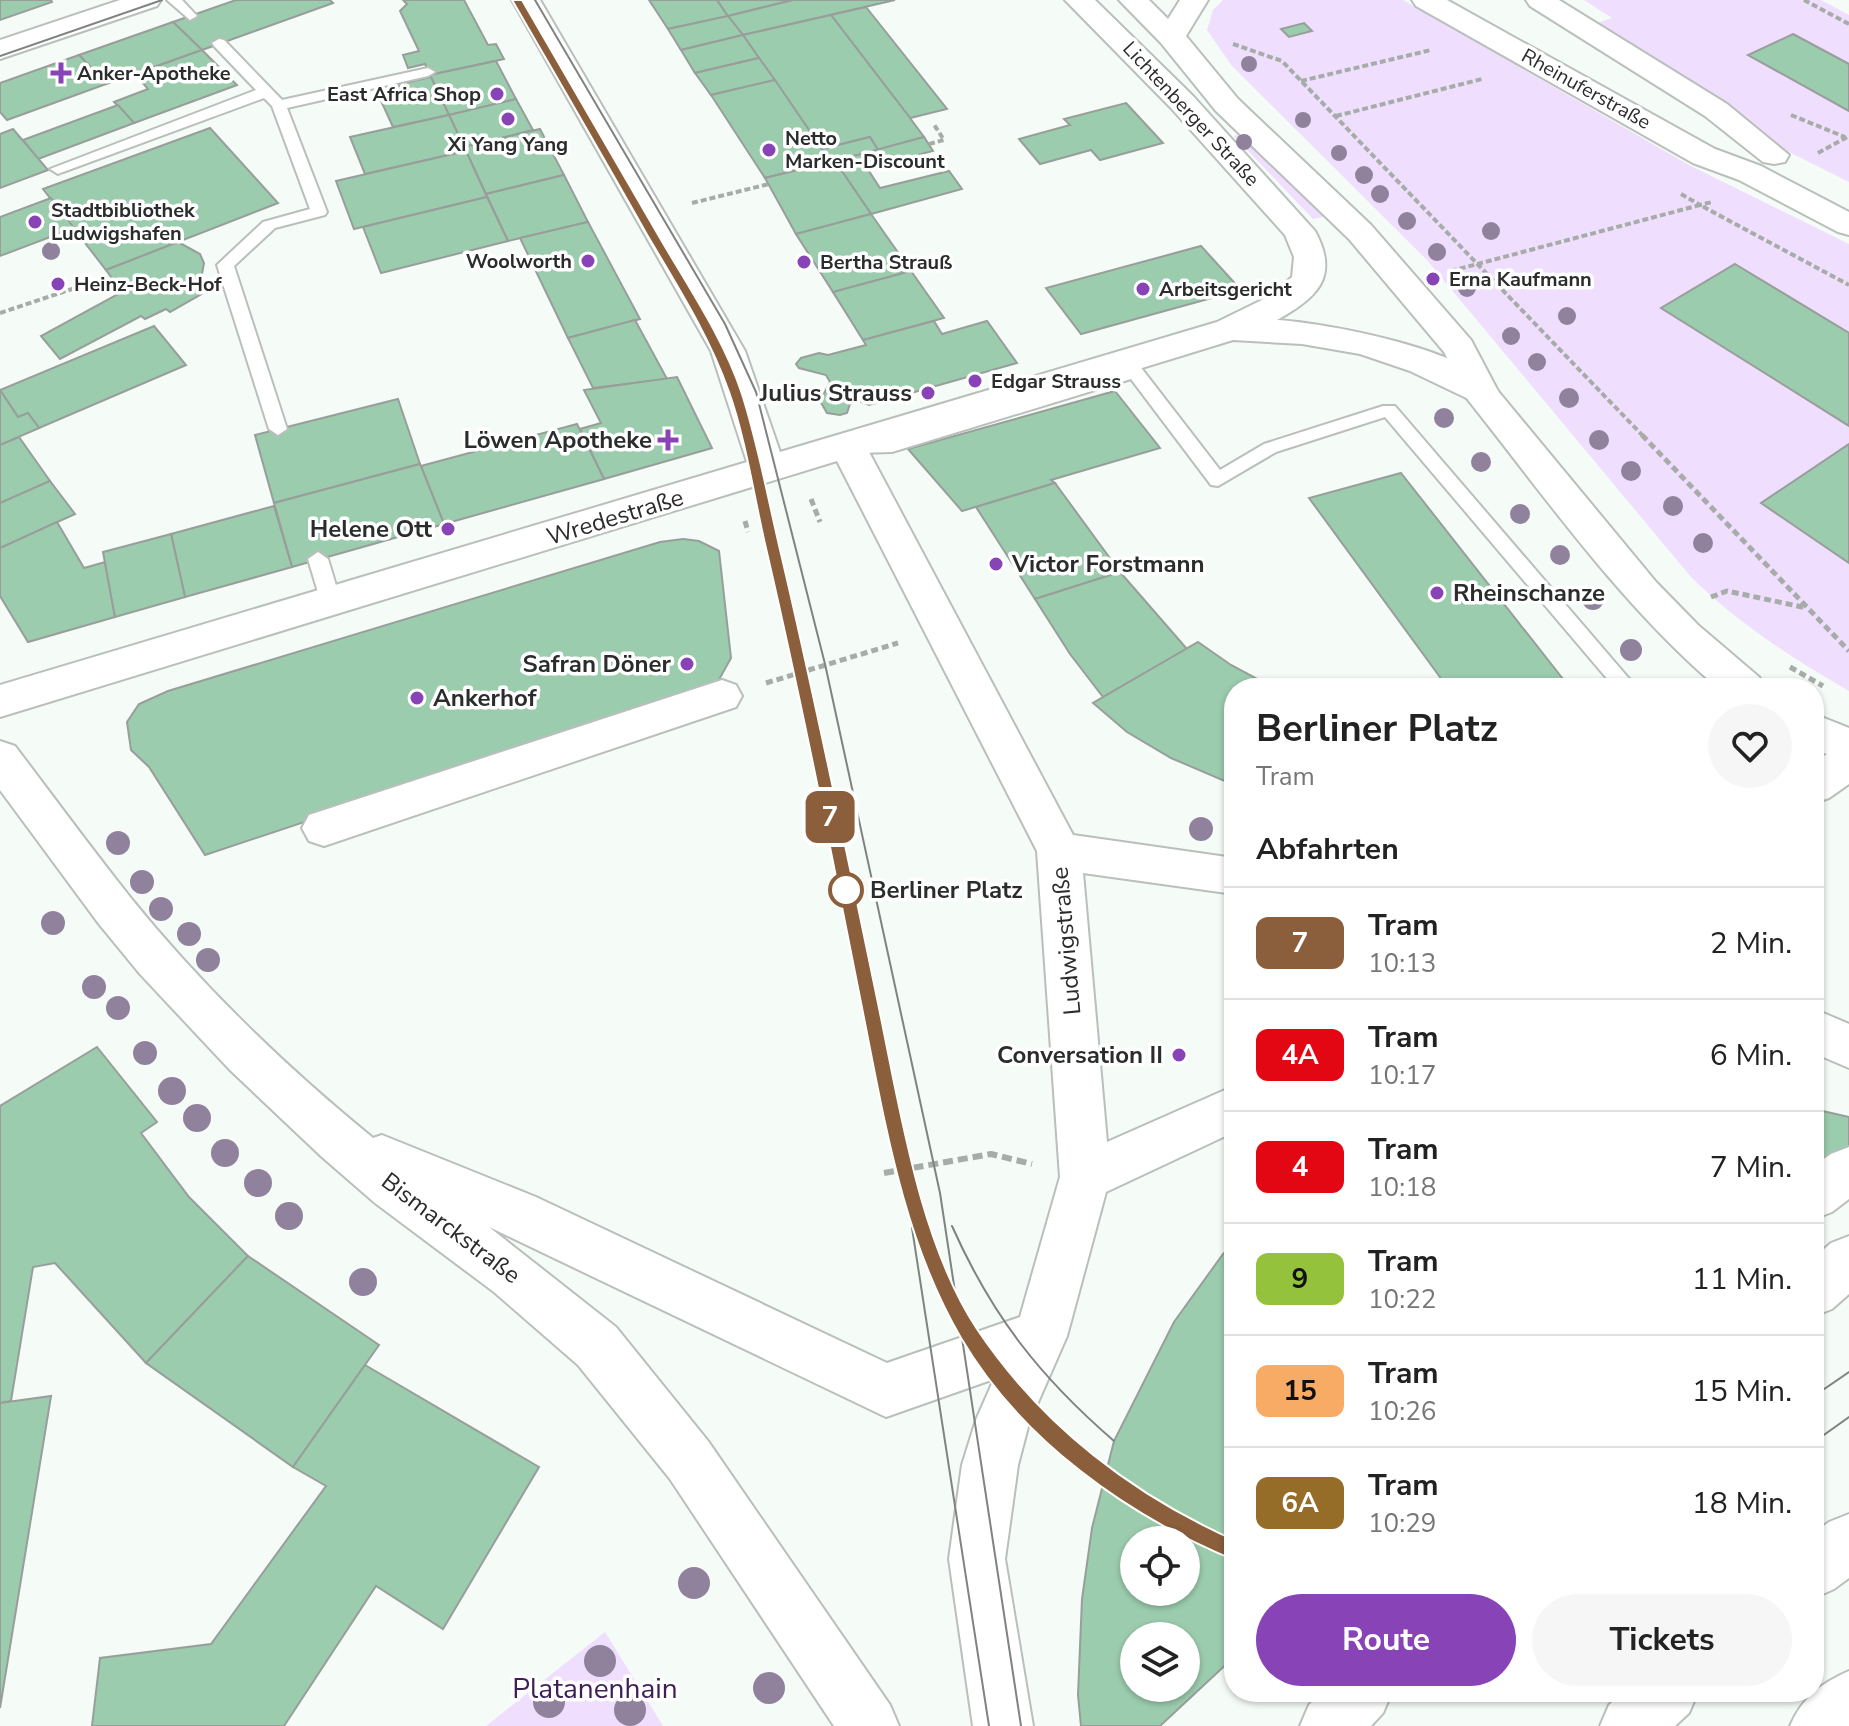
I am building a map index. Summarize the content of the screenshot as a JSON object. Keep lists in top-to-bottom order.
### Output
{
  "streets": {
    "main road": [
      "Rheinuferstraße",
      "Lichtenberger Straße",
      "Wredestraße",
      "Ludwigstraße",
      "Bismarckstraße"
    ]
  },
  "crossings": [
    ["Lichtenberger Straße", "Wredestraße"],
    ["Wredestraße", "Ludwigstraße"]
  ],
  "parks": ["Platanenhain"],
  "places": {
    "health": ["Anker-Apotheke", "Löwen Apotheke"],
    "other": [
      "East Africa Shop",
      "Xi Yang Yang",
      "Netto Marken-Discount",
      "Stadtbibliothek Ludwigshafen",
      "Woolworth",
      "Bertha Strauß",
      "Erna Kaufmann",
      "Heinz-Beck-Hof",
      "Arbeitsgericht",
      "Edgar Strauss",
      "Julius Strauss",
      "Helene Ott",
      "Victor Forstmann",
      "Rheinschanze",
      "Safran Döner",
      "Ankerhof",
      "Berliner Platz",
      "Conversation II"
    ]
  },
  "lines": ["tram line 7"],
  "page": {
    "on_map": "7",
    "heading": [
      ["Berliner Platz", "Tram"],
      "Abfahrten"
    ],
    "list": [
      {
        "mark": "7",
        "name": "Tram",
        "note": "10:13",
        "value": "2 Min."
      },
      {
        "mark": "4A",
        "name": "Tram",
        "note": "10:17",
        "value": "6 Min."
      },
      {
        "mark": "4",
        "name": "Tram",
        "note": "10:18",
        "value": "7 Min."
      },
      {
        "mark": "9",
        "name": "Tram",
        "note": "10:22",
        "value": "11 Min."
      },
      {
        "mark": "15",
        "name": "Tram",
        "note": "10:26",
        "value": "15 Min."
      },
      {
        "mark": "6A",
        "name": "Tram",
        "note": "10:29",
        "value": "18 Min."
      }
    ],
    "buttons": ["Route", "Tickets"]
  }
}
